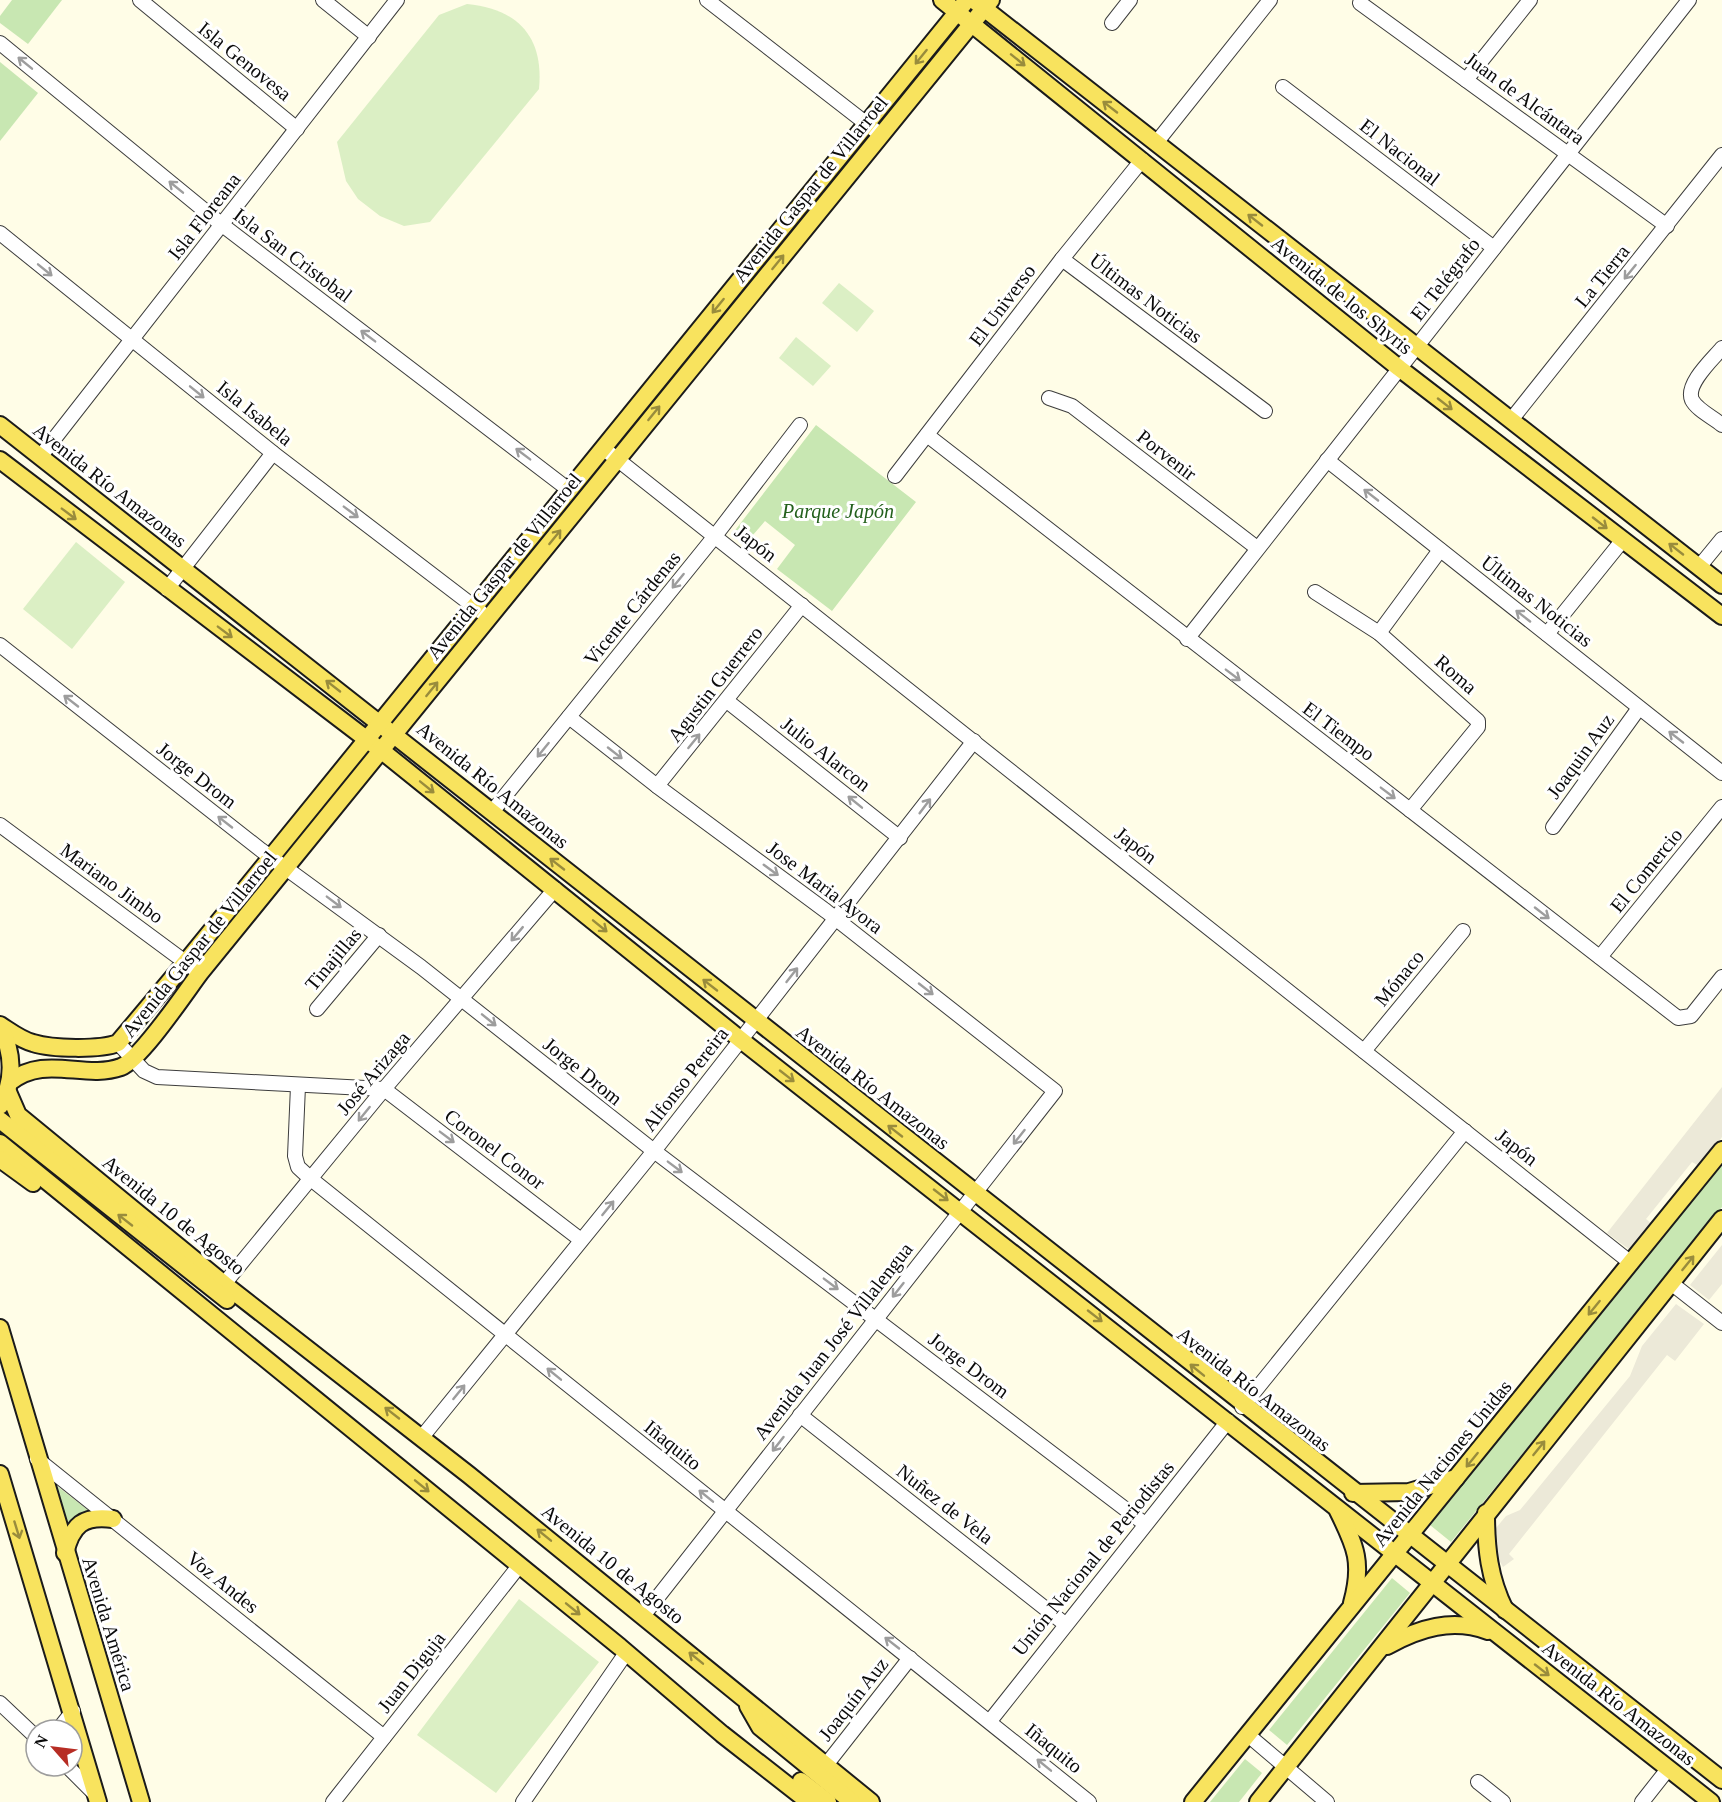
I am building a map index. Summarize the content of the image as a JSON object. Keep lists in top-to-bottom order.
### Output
{
  "streets": {
    "main road": [
      "Avenida Gaspar de Villarroel",
      "Avenida de los Shyris",
      "Avenida Río Amazonas",
      "Avenida 10 de Agosto",
      "Avenida Naciones Unidas",
      "Avenida América"
    ],
    "street": [
      "Isla Genovesa",
      "Juan de Alcántara",
      "El Nacional",
      "Isla Floreana",
      "Isla San Cristobal",
      "La Tierra",
      "El Telégrafo",
      "Últimas Noticias",
      "El Universo",
      "Isla Isabela",
      "Porvenir",
      "Japón",
      "Vicente Cárdenas",
      "Roma",
      "Agustin Guerrero",
      "El Tiempo",
      "Julio Alarcon",
      "Joaquin Auz",
      "Jorge Drom",
      "El Comercio",
      "Mariano Jimbo",
      "Jose Maria Ayora",
      "Tinajillas",
      "Mónaco",
      "José Arizaga",
      "Alfonso Pereira",
      "Coronel Conor",
      "Avenida Juan José Villalengua",
      "Iñaquito",
      "Nuñez de Vela",
      "Unión Nacional de Periodistas",
      "Voz Andes",
      "Juan Diguja",
      "Joaquín Auz"
    ]
  },
  "crossings": [
    ["Isla Genovesa", "Isla Floreana"],
    ["Juan de Alcántara", "La Tierra"],
    ["Juan de Alcántara", "El Telégrafo"],
    ["El Nacional", "El Telégrafo"],
    ["Avenida Gaspar de Villarroel", "Isla San Cristobal"],
    ["Avenida Gaspar de Villarroel", "Avenida de los Shyris"],
    ["Avenida Gaspar de Villarroel", "Isla Isabela"],
    ["Avenida Gaspar de Villarroel", "Avenida Río Amazonas"],
    ["Avenida Gaspar de Villarroel", "Japón"],
    ["Avenida Gaspar de Villarroel", "Jorge Drom"],
    ["Avenida Gaspar de Villarroel", "Mariano Jimbo"],
    ["Avenida Gaspar de Villarroel", "Avenida 10 de Agosto"],
    ["Isla Floreana", "Isla San Cristobal"],
    ["Isla Floreana", "Isla Isabela"],
    ["Isla Floreana", "Avenida Río Amazonas"],
    ["La Tierra", "Avenida de los Shyris"],
    ["El Telégrafo", "Avenida de los Shyris"],
    ["El Telégrafo", "Últimas Noticias"],
    ["El Telégrafo", "Porvenir"],
    ["El Telégrafo", "El Tiempo"],
    ["Avenida de los Shyris", "El Universo"],
    ["Últimas Noticias", "El Universo"],
    ["Últimas Noticias", "Joaquin Auz"],
    ["El Universo", "El Tiempo"],
    ["Avenida Río Amazonas", "Vicente Cárdenas"],
    ["Avenida Río Amazonas", "José Arizaga"],
    ["Avenida Río Amazonas", "Alfonso Pereira"],
    ["Avenida Río Amazonas", "Avenida Juan José Villalengua"],
    ["Avenida Río Amazonas", "Avenida Naciones Unidas"],
    ["Avenida Río Amazonas", "Unión Nacional de Periodistas"],
    ["Japón", "Vicente Cárdenas"],
    ["Japón", "Agustin Guerrero"],
    ["Japón", "Mónaco"],
    ["Japón", "Alfonso Pereira"],
    ["Japón", "Avenida Naciones Unidas"],
    ["Vicente Cárdenas", "Jose Maria Ayora"],
    ["Roma", "El Tiempo"],
    ["Agustin Guerrero", "Julio Alarcon"],
    ["Agustin Guerrero", "Jose Maria Ayora"],
    ["El Tiempo", "El Comercio"],
    ["Julio Alarcon", "Alfonso Pereira"],
    ["Jorge Drom", "Tinajillas"],
    ["Jorge Drom", "José Arizaga"],
    ["Jorge Drom", "Alfonso Pereira"],
    ["Jorge Drom", "Avenida Juan José Villalengua"],
    ["Jorge Drom", "Unión Nacional de Periodistas"],
    ["Jose Maria Ayora", "Alfonso Pereira"],
    ["Jose Maria Ayora", "Avenida Juan José Villalengua"],
    ["José Arizaga", "Coronel Conor"],
    ["José Arizaga", "Avenida 10 de Agosto"],
    ["José Arizaga", "Iñaquito"],
    ["Alfonso Pereira", "Coronel Conor"],
    ["Alfonso Pereira", "Avenida 10 de Agosto"],
    ["Alfonso Pereira", "Iñaquito"],
    ["Avenida 10 de Agosto", "Avenida Juan José Villalengua"],
    ["Avenida 10 de Agosto", "Joaquín Auz"],
    ["Avenida Juan José Villalengua", "Iñaquito"],
    ["Avenida Juan José Villalengua", "Nuñez de Vela"],
    ["Iñaquito", "Unión Nacional de Periodistas"],
    ["Iñaquito", "Joaquín Auz"],
    ["Nuñez de Vela", "Unión Nacional de Periodistas"],
    ["Voz Andes", "Avenida América"],
    ["Voz Andes", "Juan Diguja"]
  ],
  "one_way": [
    "Isla San Cristobal",
    "La Tierra",
    "Últimas Noticias",
    "Isla Isabela",
    "Vicente Cárdenas",
    "Agustin Guerrero",
    "El Tiempo",
    "Julio Alarcon",
    "Jose Maria Ayora",
    "José Arizaga",
    "Alfonso Pereira",
    "Coronel Conor",
    "Avenida Juan José Villalengua",
    "Iñaquito"
  ],
  "parks": ["Parque Japón"],
  "north": "top left"
}
